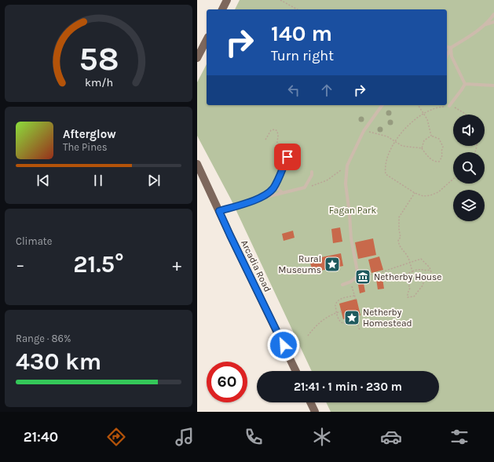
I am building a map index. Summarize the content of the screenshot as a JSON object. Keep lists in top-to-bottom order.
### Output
{
  "streets": {
    "main road": ["Arcadia Road"]
  },
  "parks": ["Fagan Park"],
  "places": {
    "place": ["Rural Museums", "Netherby Homestead"],
    "museum": ["Netherby House"]
  },
  "page": {
    "turn": ["140 m", "Turn right"],
    "song": ["Afterglow", "The Pines"],
    "tile": [
      "Climate",
      ["Range · 86%", "430 km"]
    ],
    "heat": ["−", "21.5°", "+"],
    "limit": "60",
    "trip": "21:41 · 1 min · 230 m",
    "tabs": "21:40",
    "gauge": ["58", "km/h"]
  }
}
